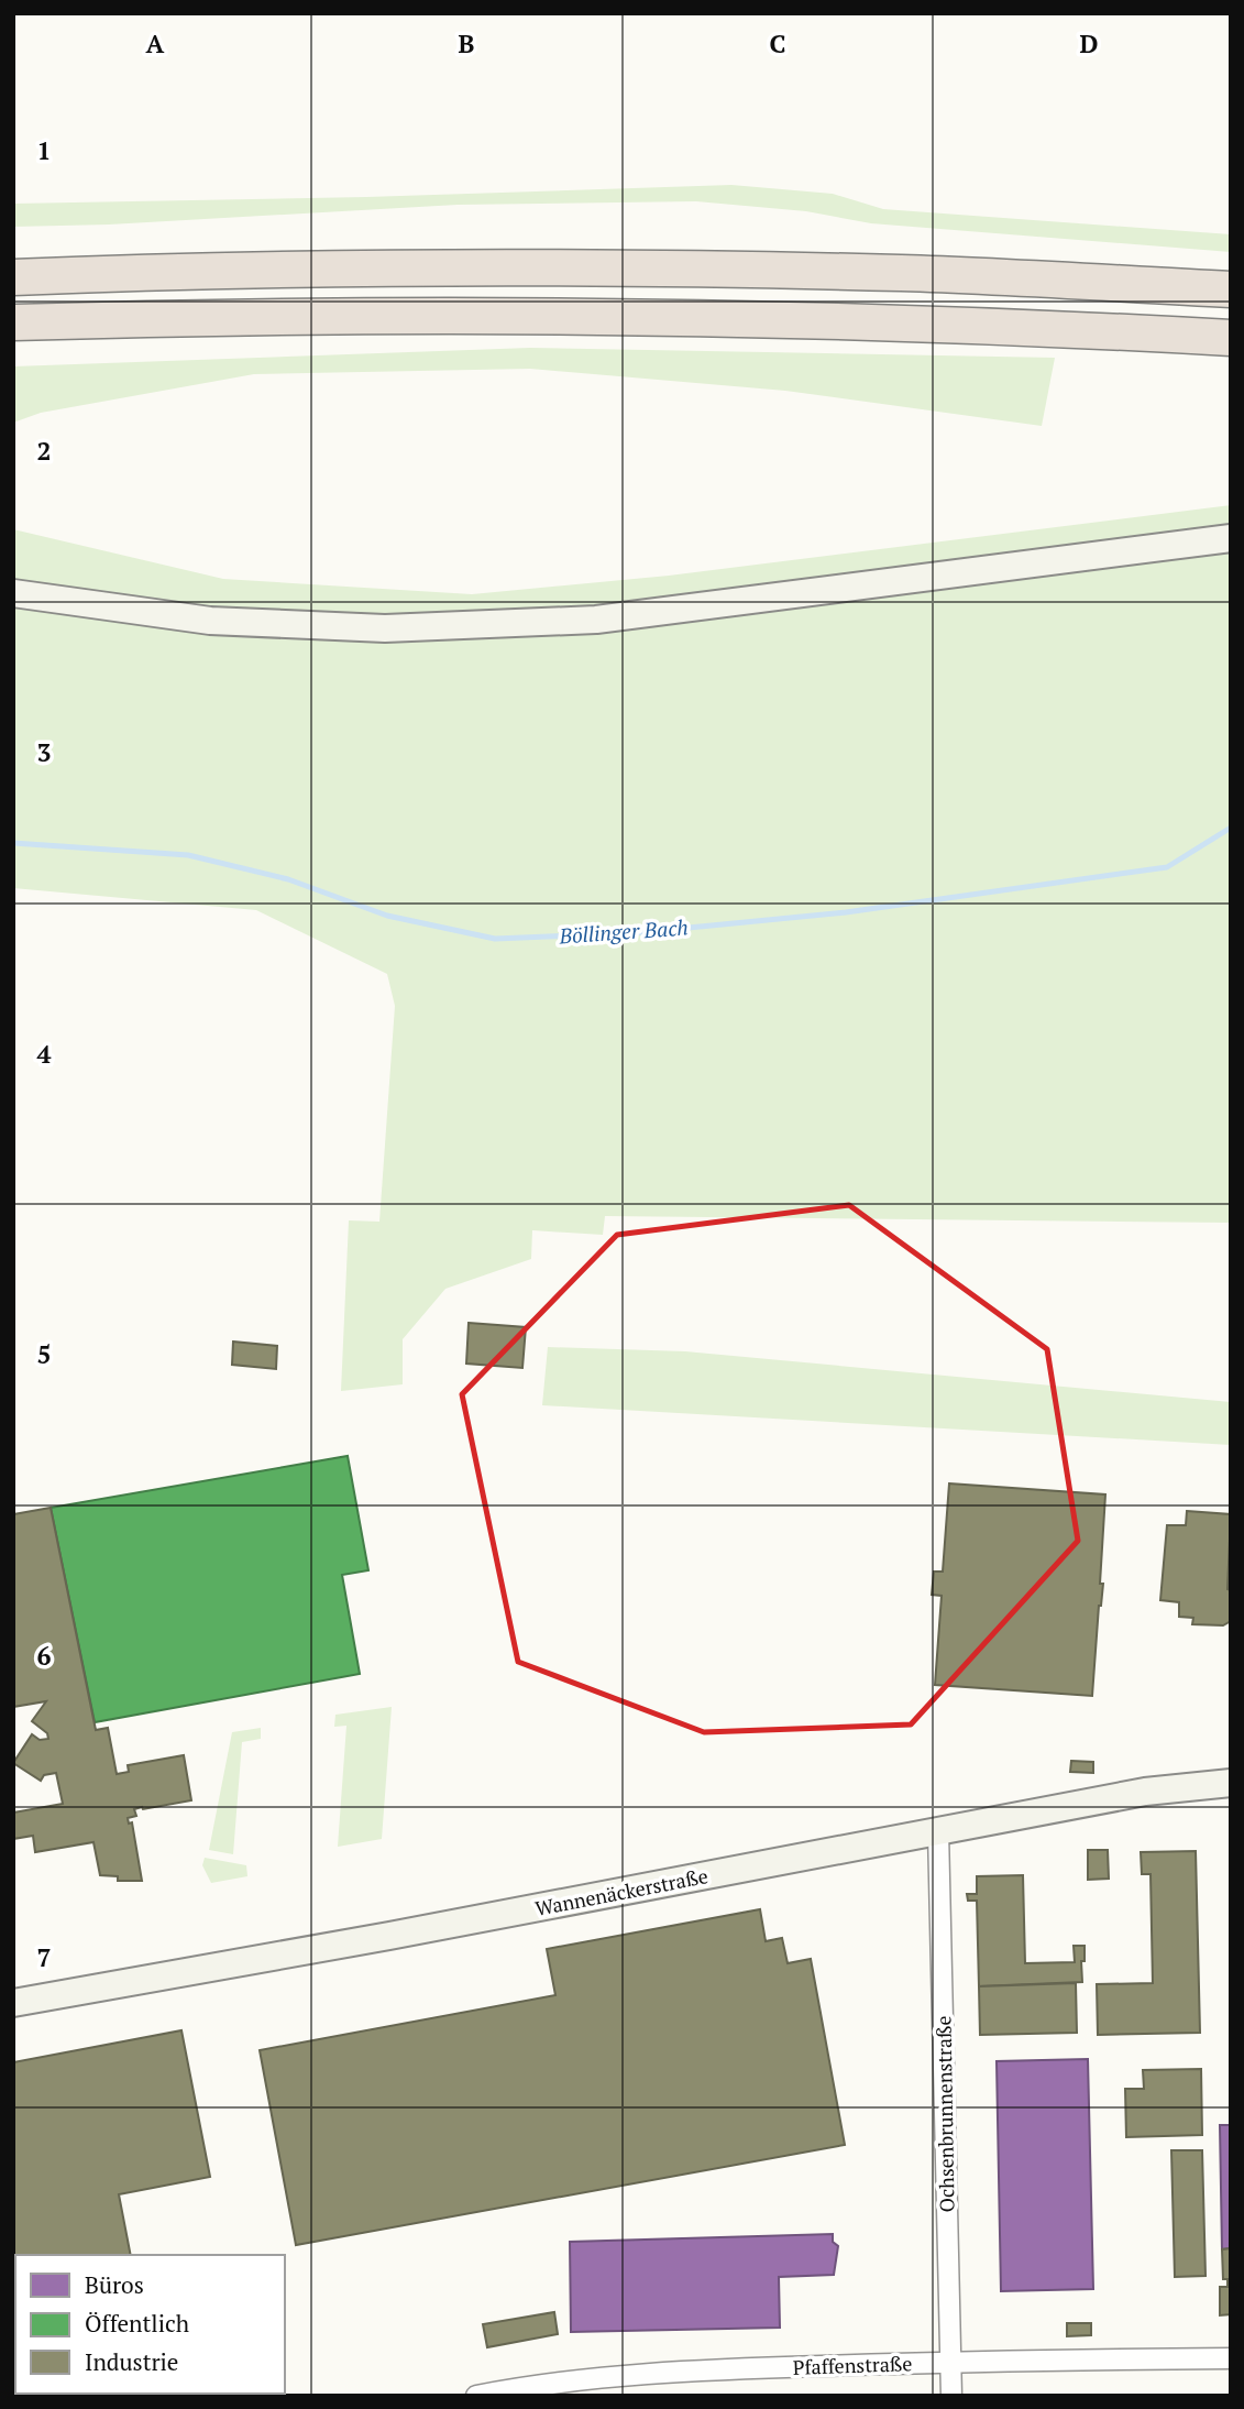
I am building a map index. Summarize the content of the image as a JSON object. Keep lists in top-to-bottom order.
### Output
{
  "streets": {
    "street": ["Wannenäckerstraße", "Ochsenbrunnenstraße", "Pfaffenstraße"]
  },
  "crossings": [
    ["Wannenäckerstraße", "Ochsenbrunnenstraße"],
    ["Ochsenbrunnenstraße", "Pfaffenstraße"]
  ],
  "water": ["Böllinger Bach"],
  "legend": ["Büros", "Öffentlich", "Industrie"],
  "grid": {
    "columns": [
      "A",
      "B",
      "C",
      "D"
    ],
    "rows": [
      "1",
      "2",
      "3",
      "4",
      "5",
      "6",
      "7"
    ]
  }
}
